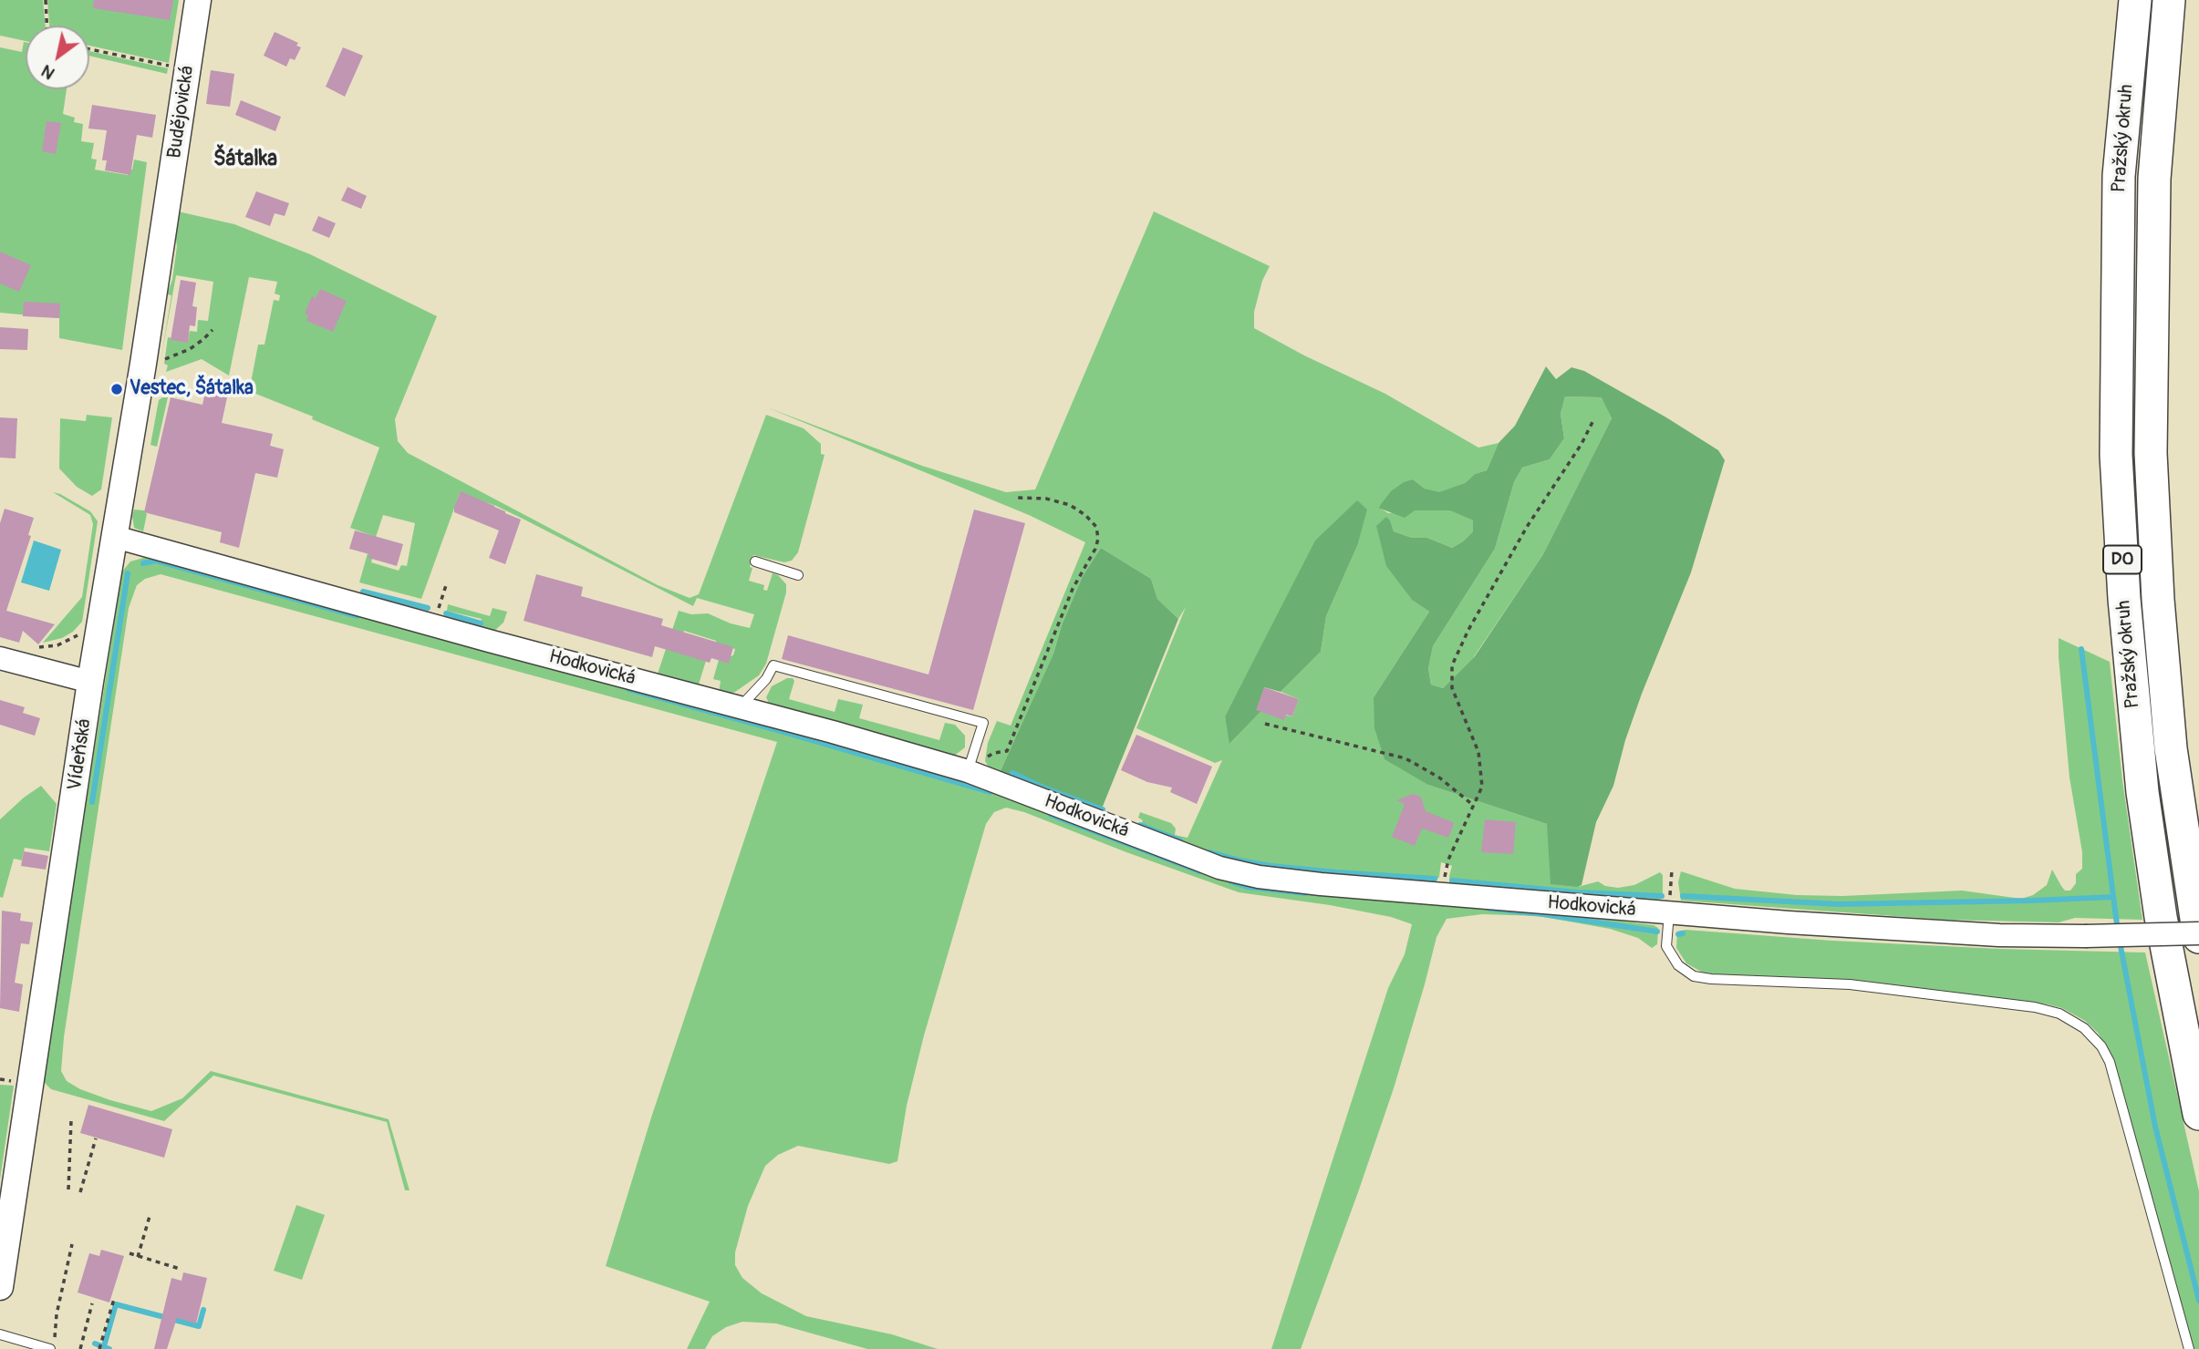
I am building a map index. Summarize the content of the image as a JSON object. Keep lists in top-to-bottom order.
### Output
{
  "streets": {
    "highway": ["Pražský okruh", "D0"],
    "main road": ["Budějovická", "Vídeňská"],
    "street": ["Hodkovická"]
  },
  "crossings": [
    ["Budějovická", "Vídeňská"],
    ["Pražský okruh", "Hodkovická"],
    ["Hodkovická", "Vídeňská"]
  ],
  "districts": ["Šátalka"],
  "places": ["Vestec, Šátalka"],
  "north": "bottom left"
}
